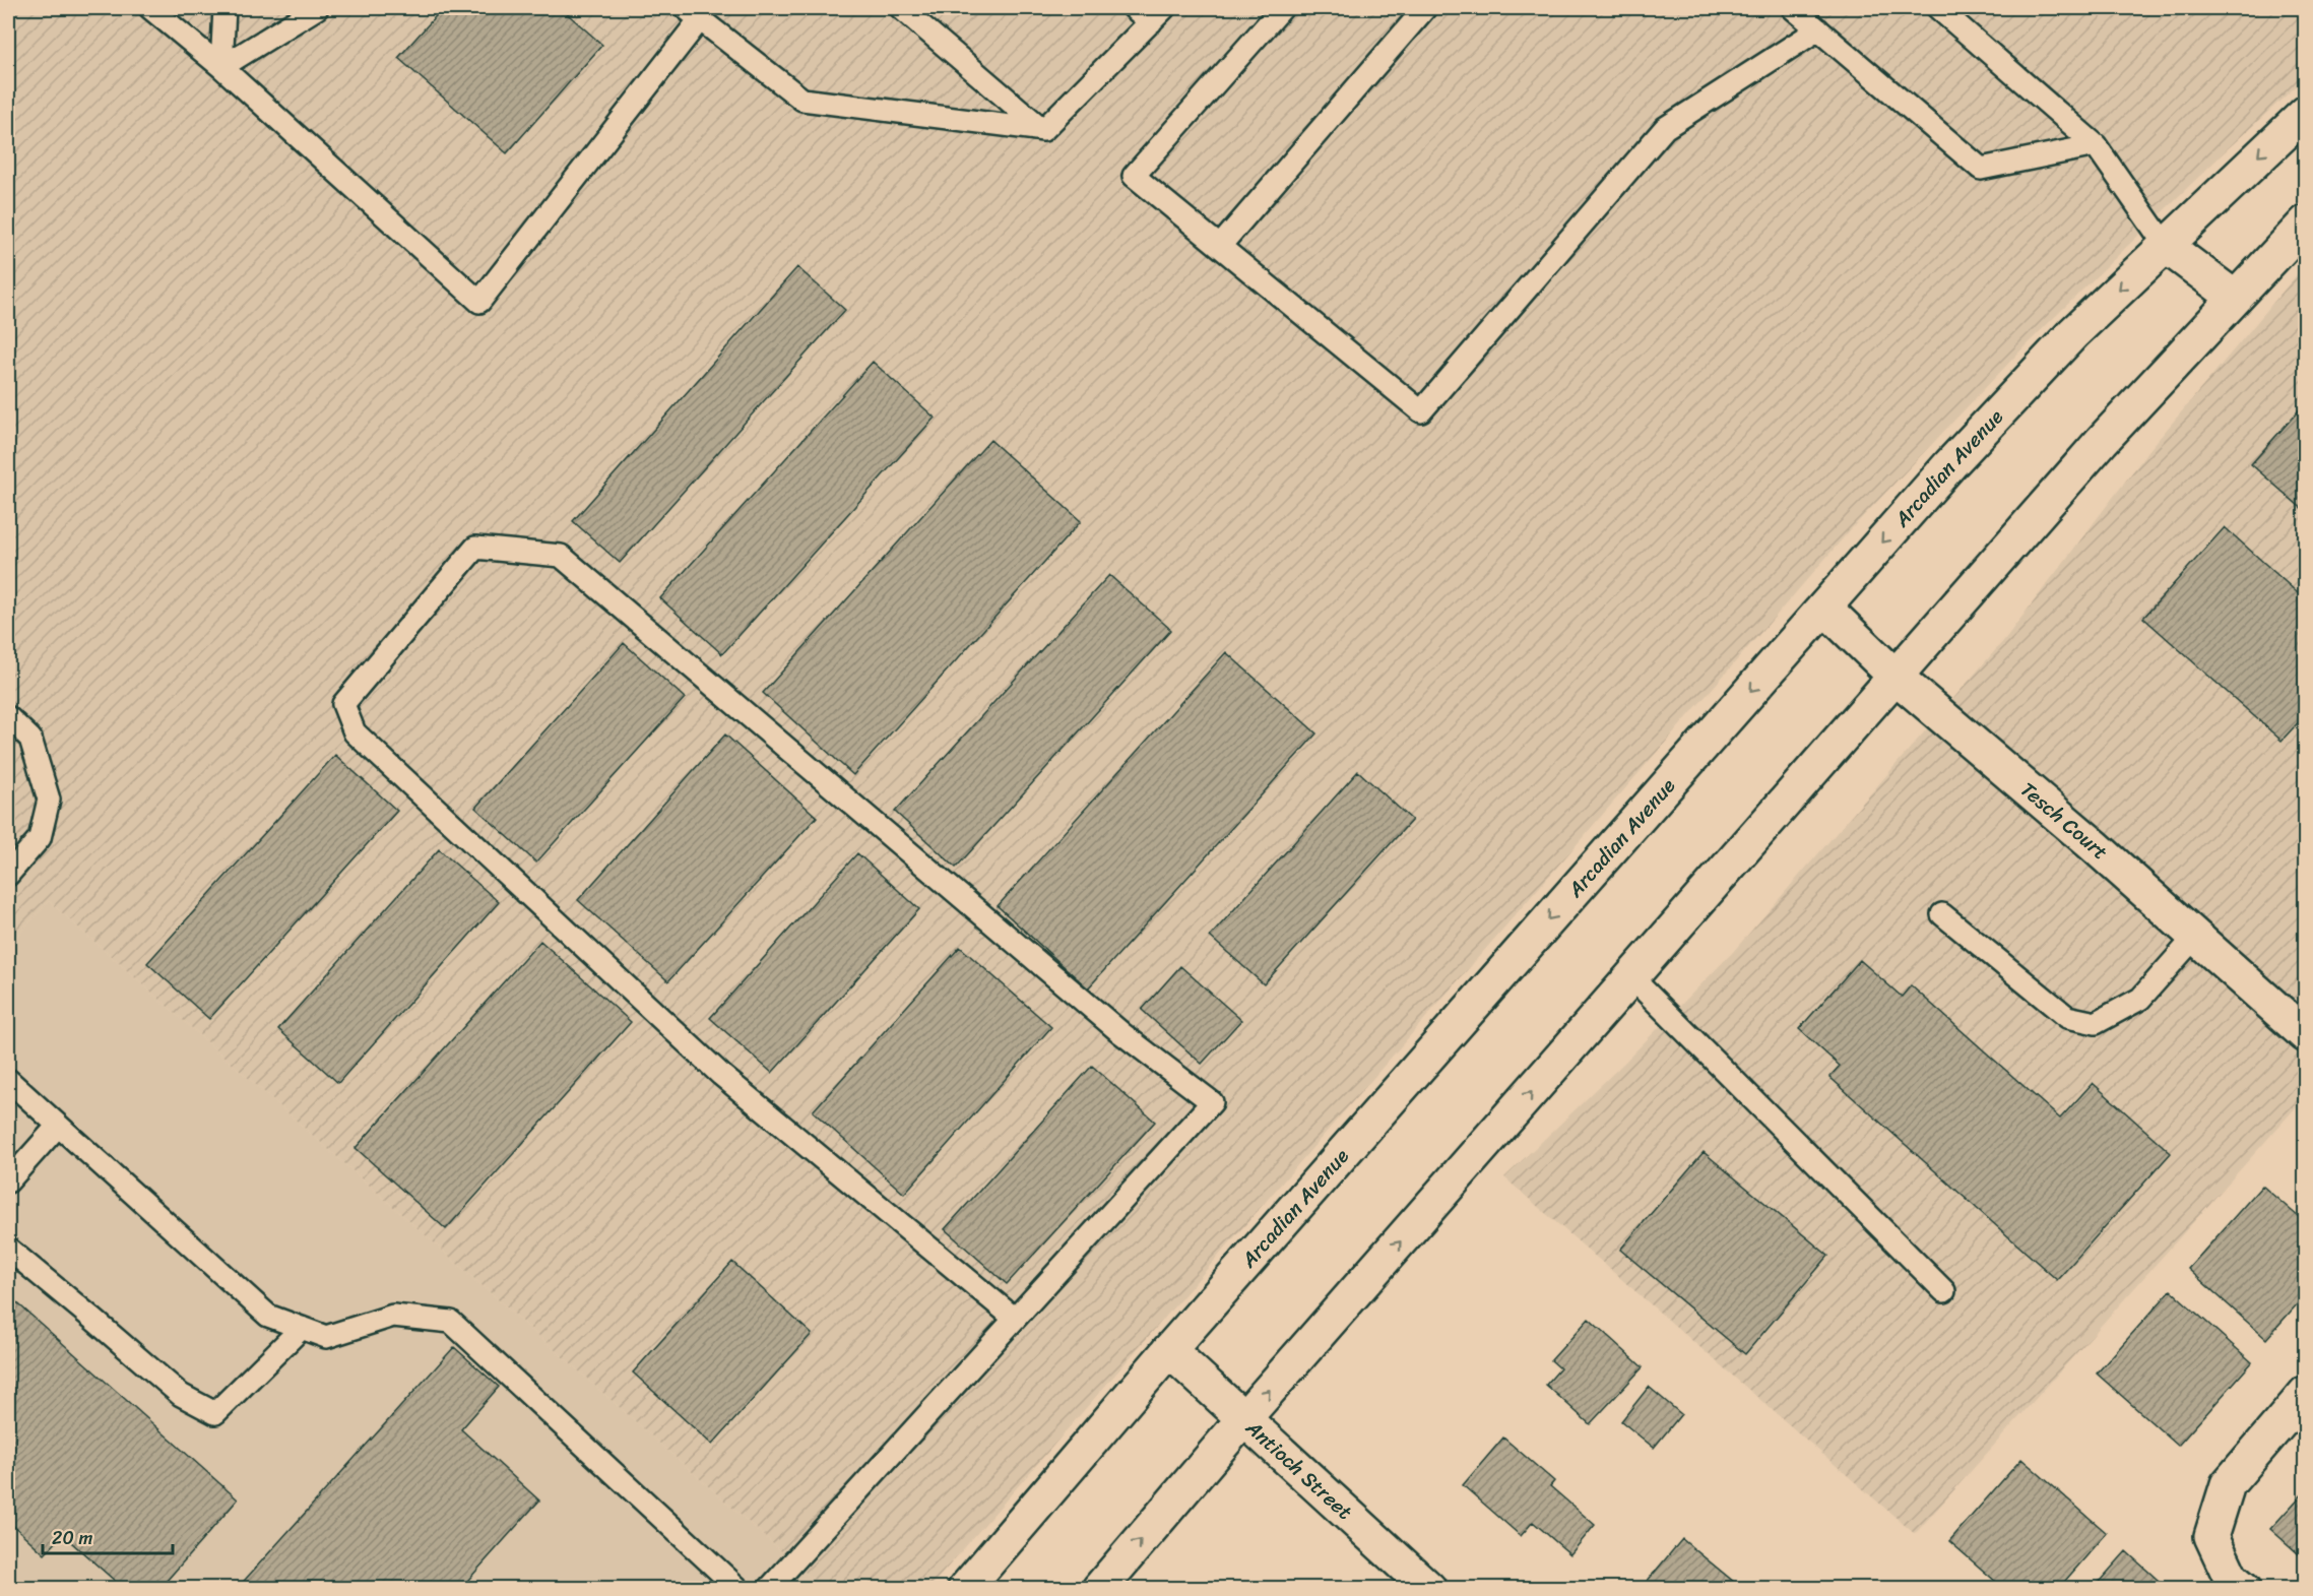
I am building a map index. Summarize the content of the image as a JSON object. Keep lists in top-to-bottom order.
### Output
{
  "streets": {
    "main road": ["Arcadian Avenue", "Tesch Court", "Antioch Street"]
  },
  "crossings": [
    ["Arcadian Avenue", "Tesch Court"],
    ["Arcadian Avenue", "Antioch Street"]
  ],
  "scale_bar": "20 m"
}
